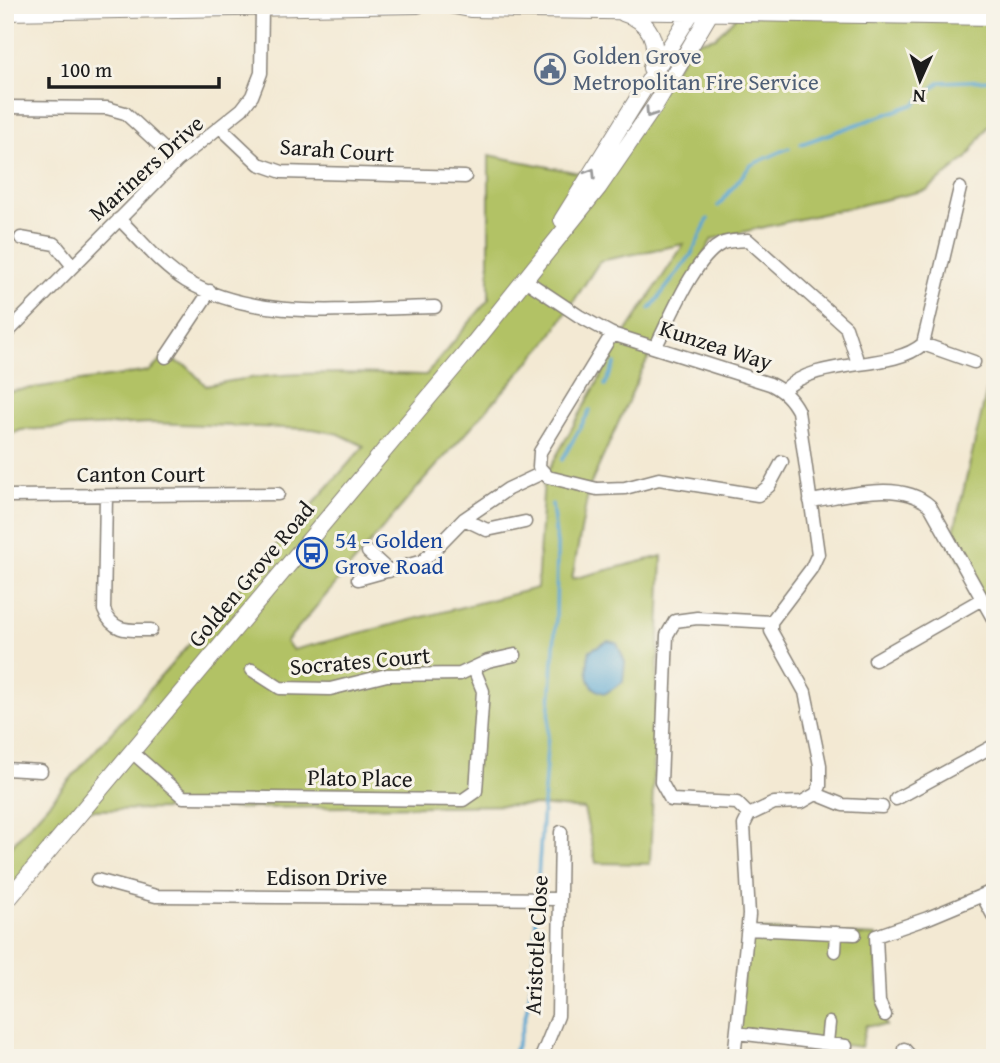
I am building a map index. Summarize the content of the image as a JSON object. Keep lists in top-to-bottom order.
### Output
{
  "streets": {
    "main road": ["Golden Grove Road"],
    "street": [
      "Sarah Court",
      "Mariners Drive",
      "Kunzea Way",
      "Canton Court",
      "Socrates Court",
      "Plato Place",
      "Edison Drive",
      "Aristotle Close"
    ]
  },
  "crossings": [
    ["Sarah Court", "Mariners Drive"],
    ["Kunzea Way", "Golden Grove Road"],
    ["Golden Grove Road", "Plato Place"],
    ["Socrates Court", "Plato Place"],
    ["Edison Drive", "Aristotle Close"]
  ],
  "places": {
    "public building": ["Golden Grove Metropolitan Fire Service"],
    "bus stop": ["54 - Golden Grove Road"]
  },
  "scale_bar": "100 m",
  "north": "bottom"
}
